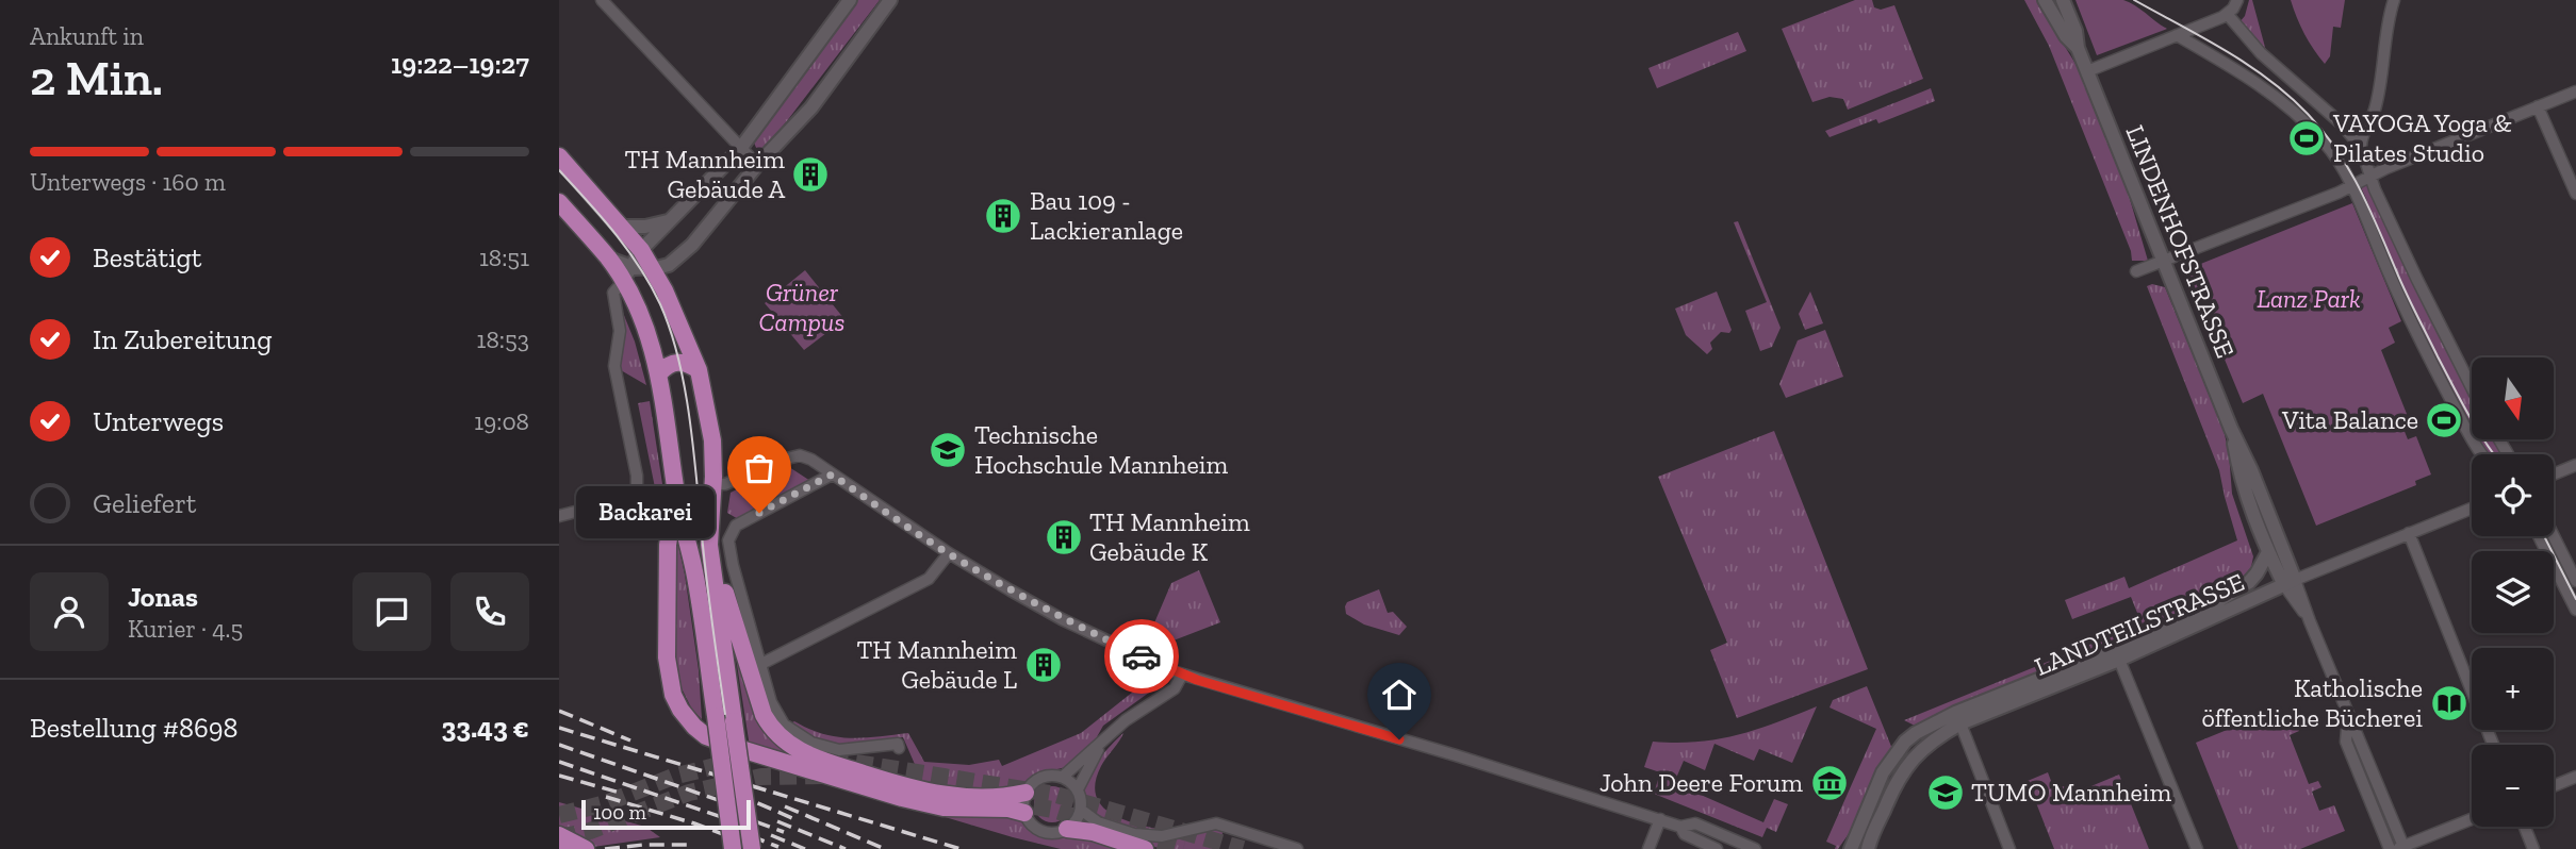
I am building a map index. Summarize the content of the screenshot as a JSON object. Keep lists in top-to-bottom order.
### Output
{
  "streets": {
    "street": ["LINDENHOFSTRASSE", "LANDTEILSTRASSE"]
  },
  "crossings": [
    ["LINDENHOFSTRASSE", "LANDTEILSTRASSE"]
  ],
  "parks": ["Grüner Campus", "Lanz Park"],
  "places": {
    "sports": ["VAYOGA Yoga & Pilates Studio", "Vita Balance"],
    "building": [
      "TH Mannheim Gebäude A",
      "Bau 109 - Lackieranlage",
      "TH Mannheim Gebäude K",
      "TH Mannheim Gebäude L"
    ],
    "school or university": ["Technische Hochschule Mannheim", "TUMO Mannheim"],
    "other": ["Backarei"],
    "library": ["Katholische öffentliche Bücherei"],
    "museum": ["John Deere Forum"]
  },
  "scale_bar": "100 m",
  "north": "bottom",
  "page": {
    "heading": ["2 Min.", "Ankunft in", "19:22–19:27"],
    "panel": [
      "Jonas",
      "Kurier · 4.5",
      "Bestellung #8698",
      "33.43 €"
    ],
    "bar": "Unterwegs · 160 m",
    "list": [
      ["Bestätigt", "18:51"],
      ["In Zubereitung", "18:53"],
      ["Unterwegs", "19:08"],
      "Geliefert"
    ],
    "map_buttons": ["+", "−"],
    "bubble": "Backarei",
    "scale": "100 m"
  }
}
